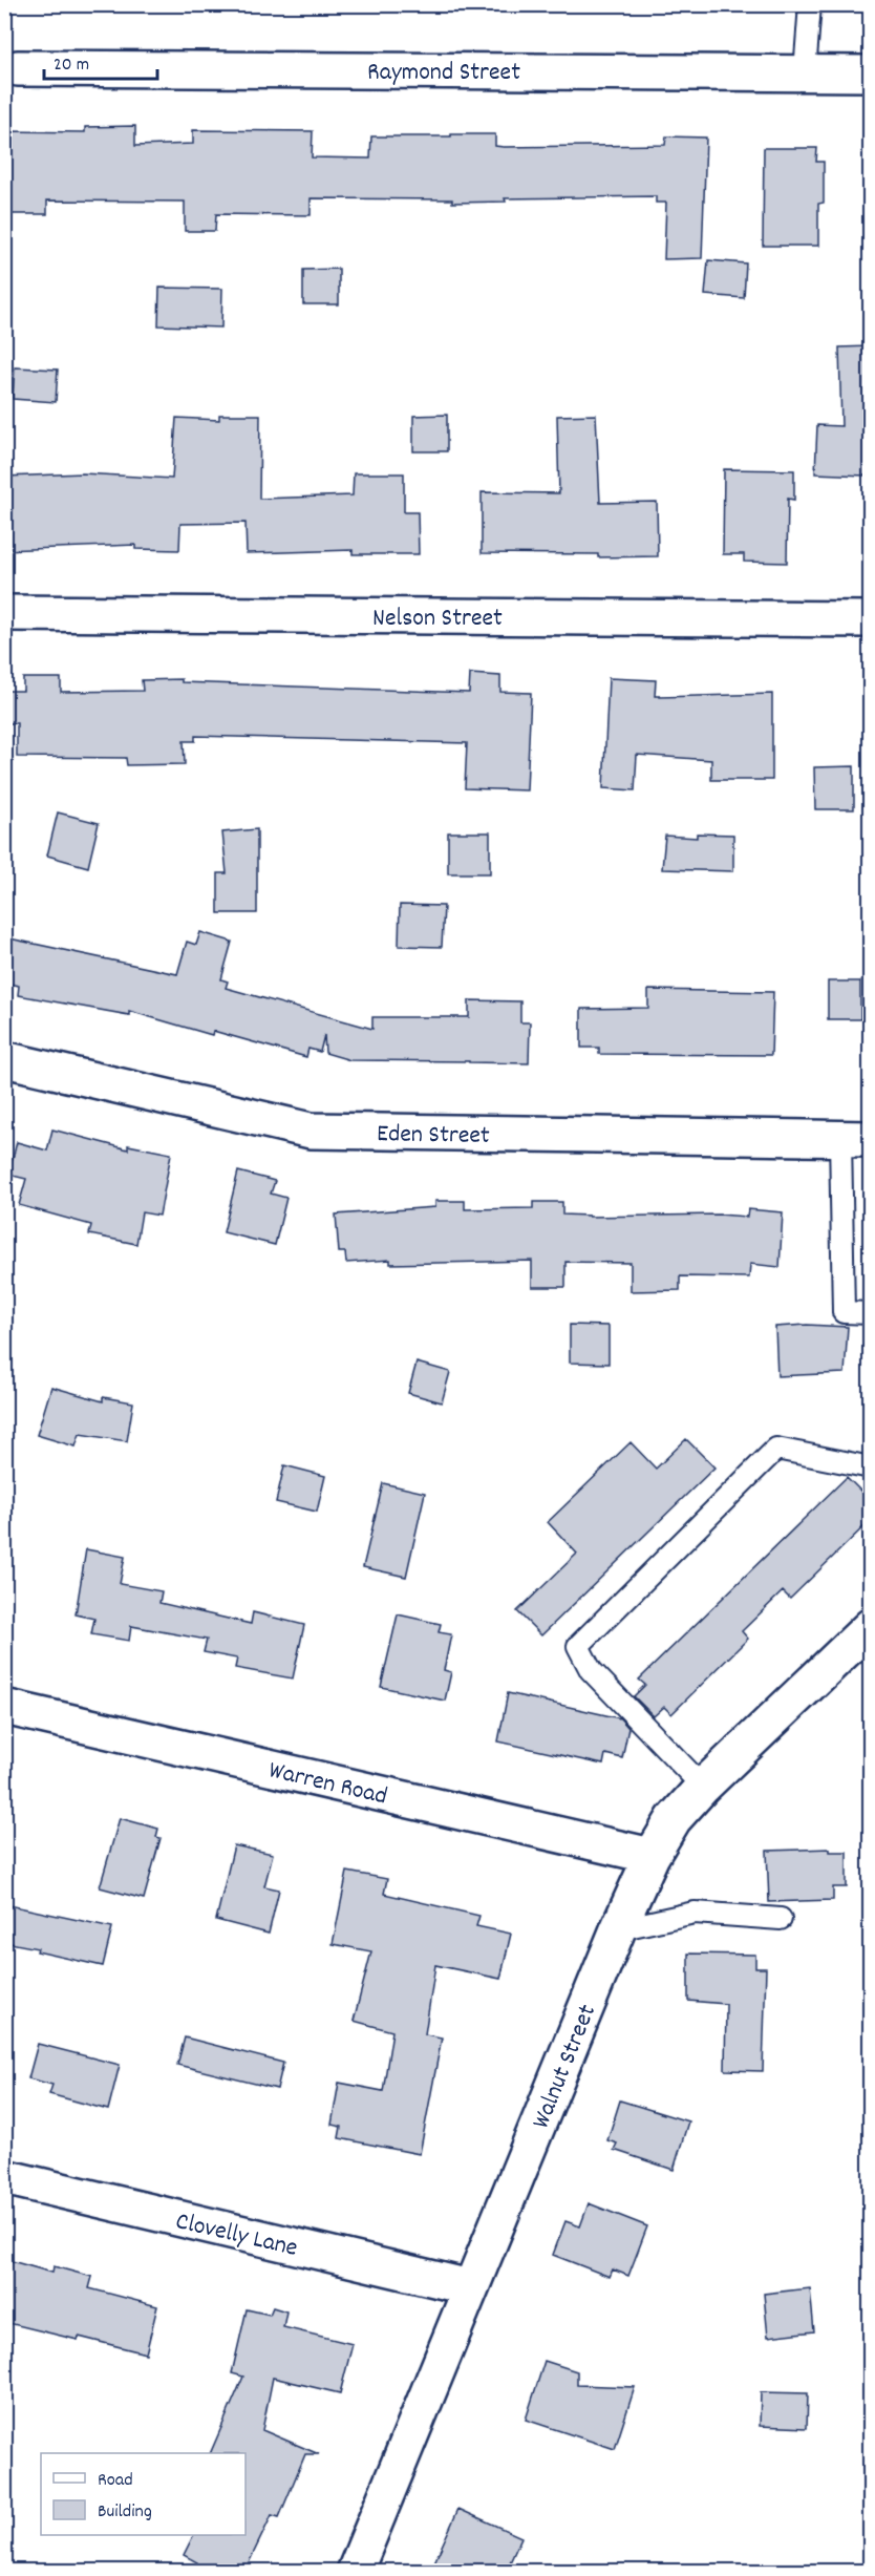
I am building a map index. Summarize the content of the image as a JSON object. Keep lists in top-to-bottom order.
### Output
{
  "streets": {
    "street": [
      "Raymond Street",
      "Nelson Street",
      "Eden Street",
      "Warren Road",
      "Walnut Street",
      "Clovelly Lane"
    ]
  },
  "crossings": [
    ["Warren Road", "Walnut Street"],
    ["Walnut Street", "Clovelly Lane"]
  ],
  "legend": ["Road", "Building"],
  "scale_bar": "20 m"
}
